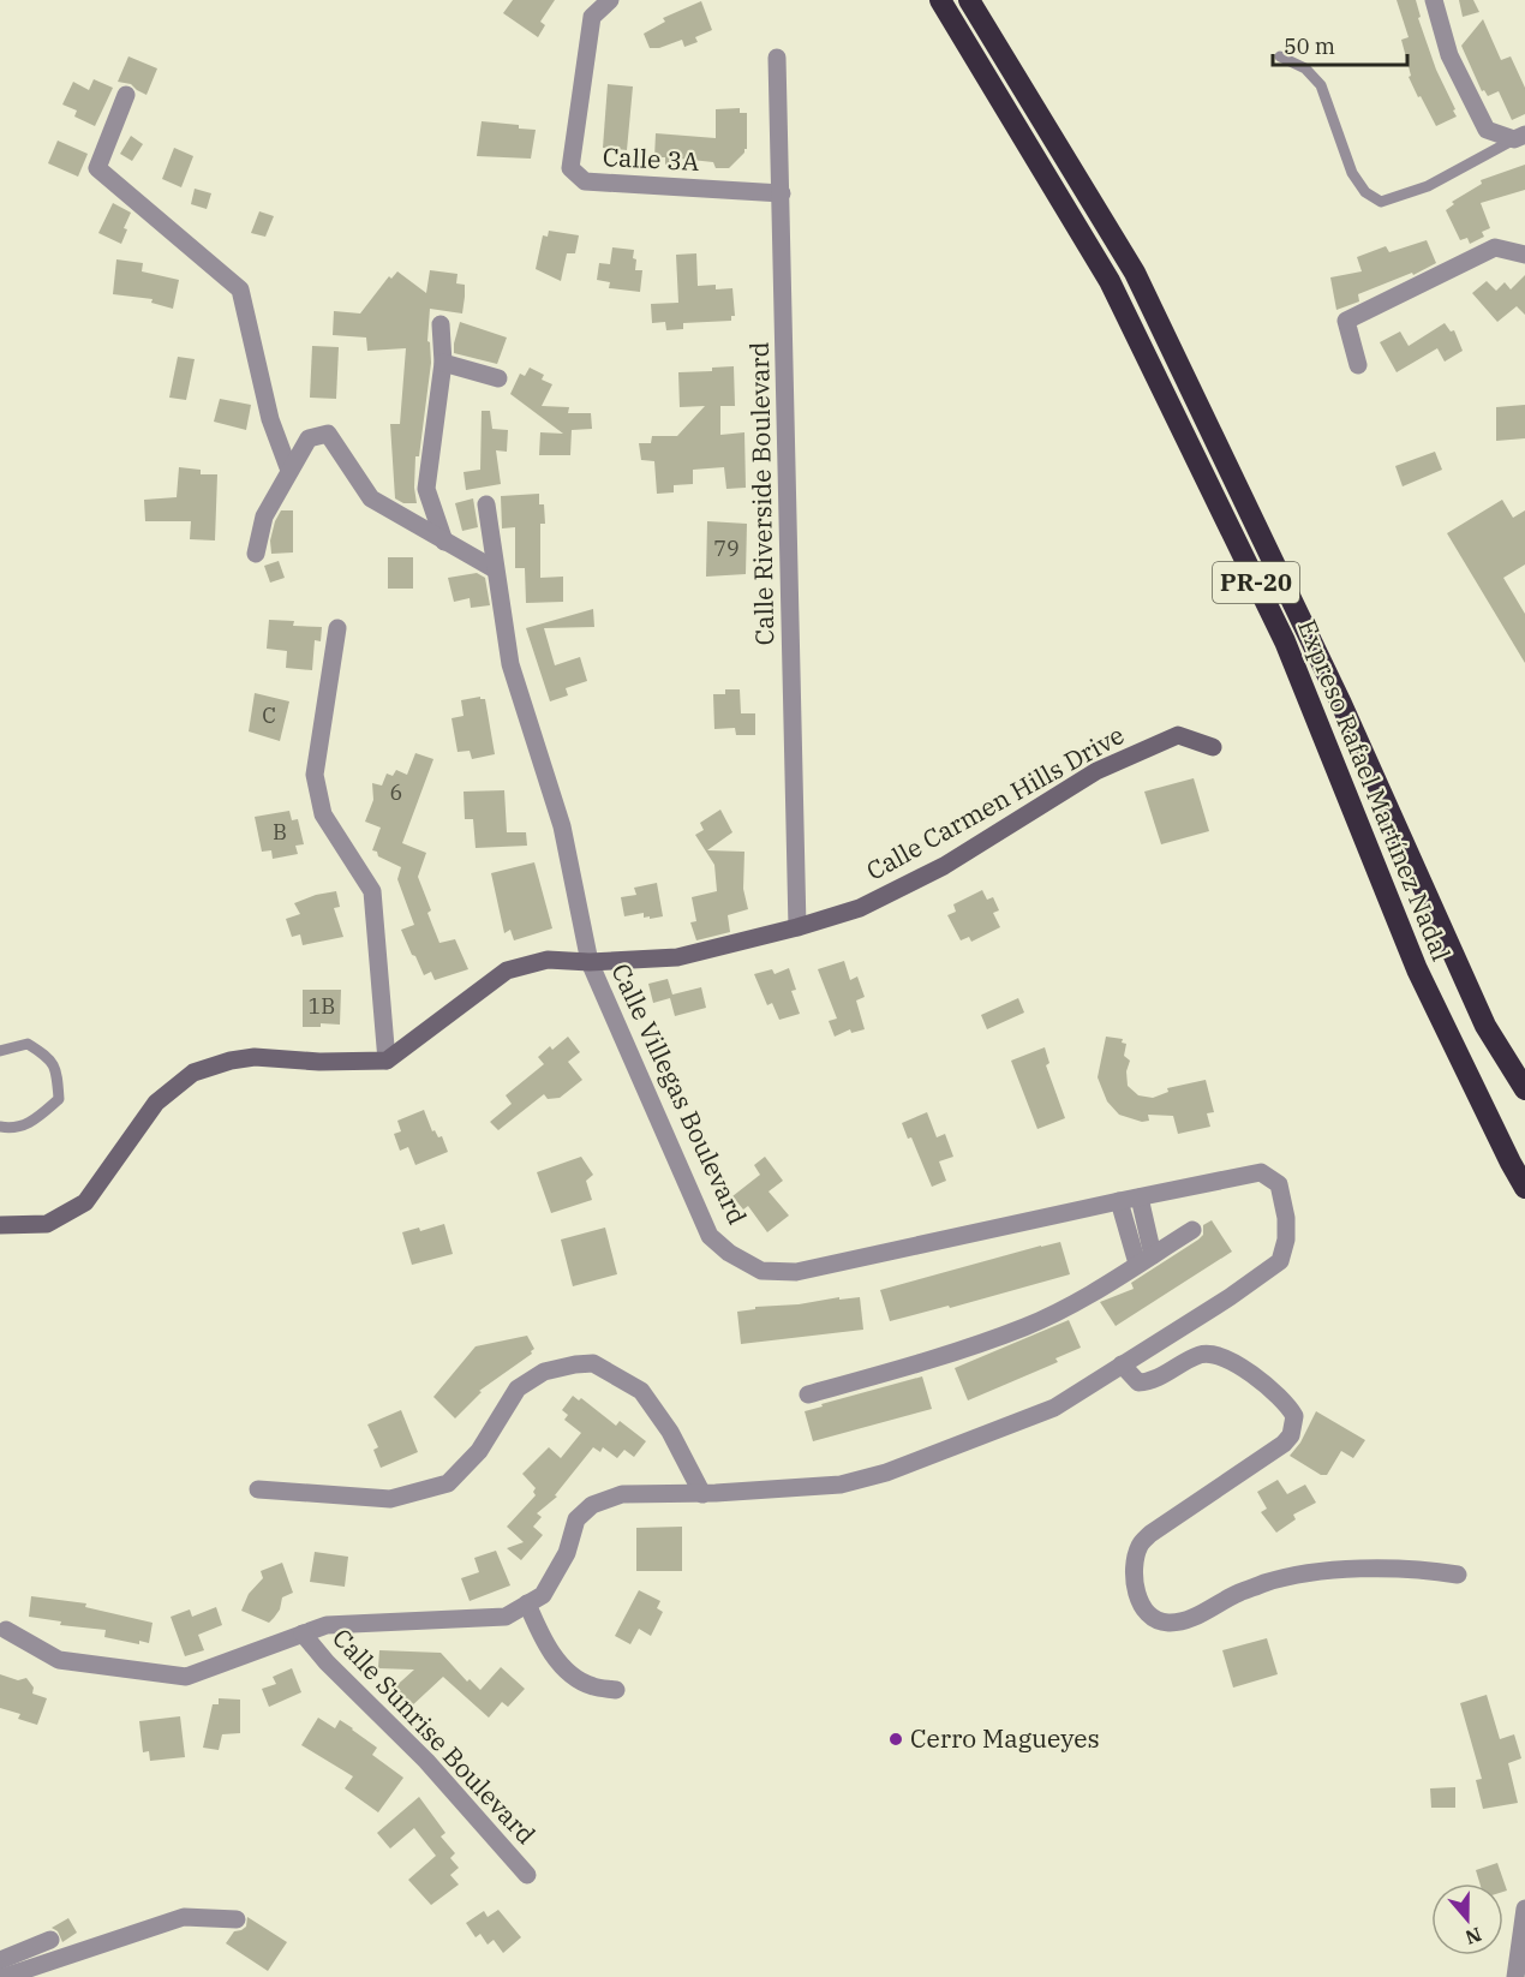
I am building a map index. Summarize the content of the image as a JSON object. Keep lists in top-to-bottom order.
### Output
{
  "streets": {
    "highway": ["PR-20", "Expreso Rafael Martínez Nadal"],
    "street": [
      "Calle 3A",
      "Calle Riverside Boulevard",
      "Calle Carmen Hills Drive",
      "Calle Villegas Boulevard",
      "Calle Sunrise Boulevard"
    ]
  },
  "crossings": [
    ["Calle 3A", "Calle Riverside Boulevard"],
    ["Calle Riverside Boulevard", "Calle Carmen Hills Drive"],
    ["Calle Carmen Hills Drive", "Calle Villegas Boulevard"]
  ],
  "places": ["Cerro Magueyes"],
  "house_numbers": [
    "79",
    "C",
    "6",
    "B",
    "1B"
  ],
  "scale_bar": "50 m",
  "north": "bottom"
}
